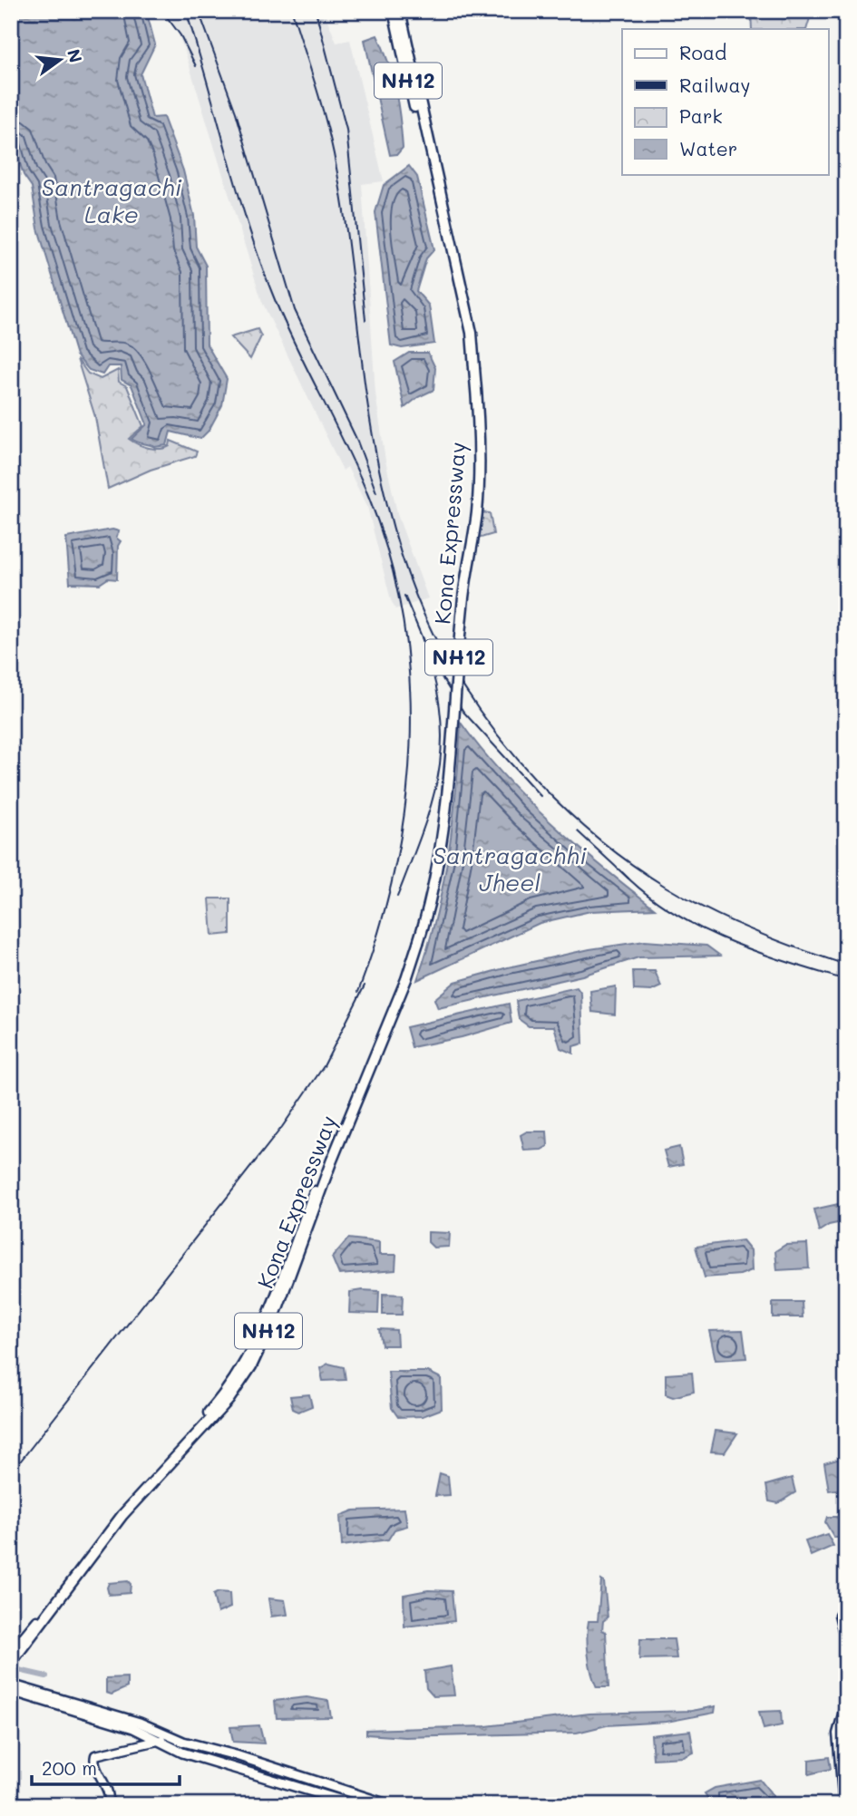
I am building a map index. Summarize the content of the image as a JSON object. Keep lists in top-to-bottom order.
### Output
{
  "streets": {
    "highway": ["NH12", "Kona Expressway"]
  },
  "water": ["Santragachi Lake", "Santragachhi Jheel"],
  "legend": [
    "Road",
    "Railway",
    "Park",
    "Water"
  ],
  "scale_bar": "200 m",
  "north": "right"
}
